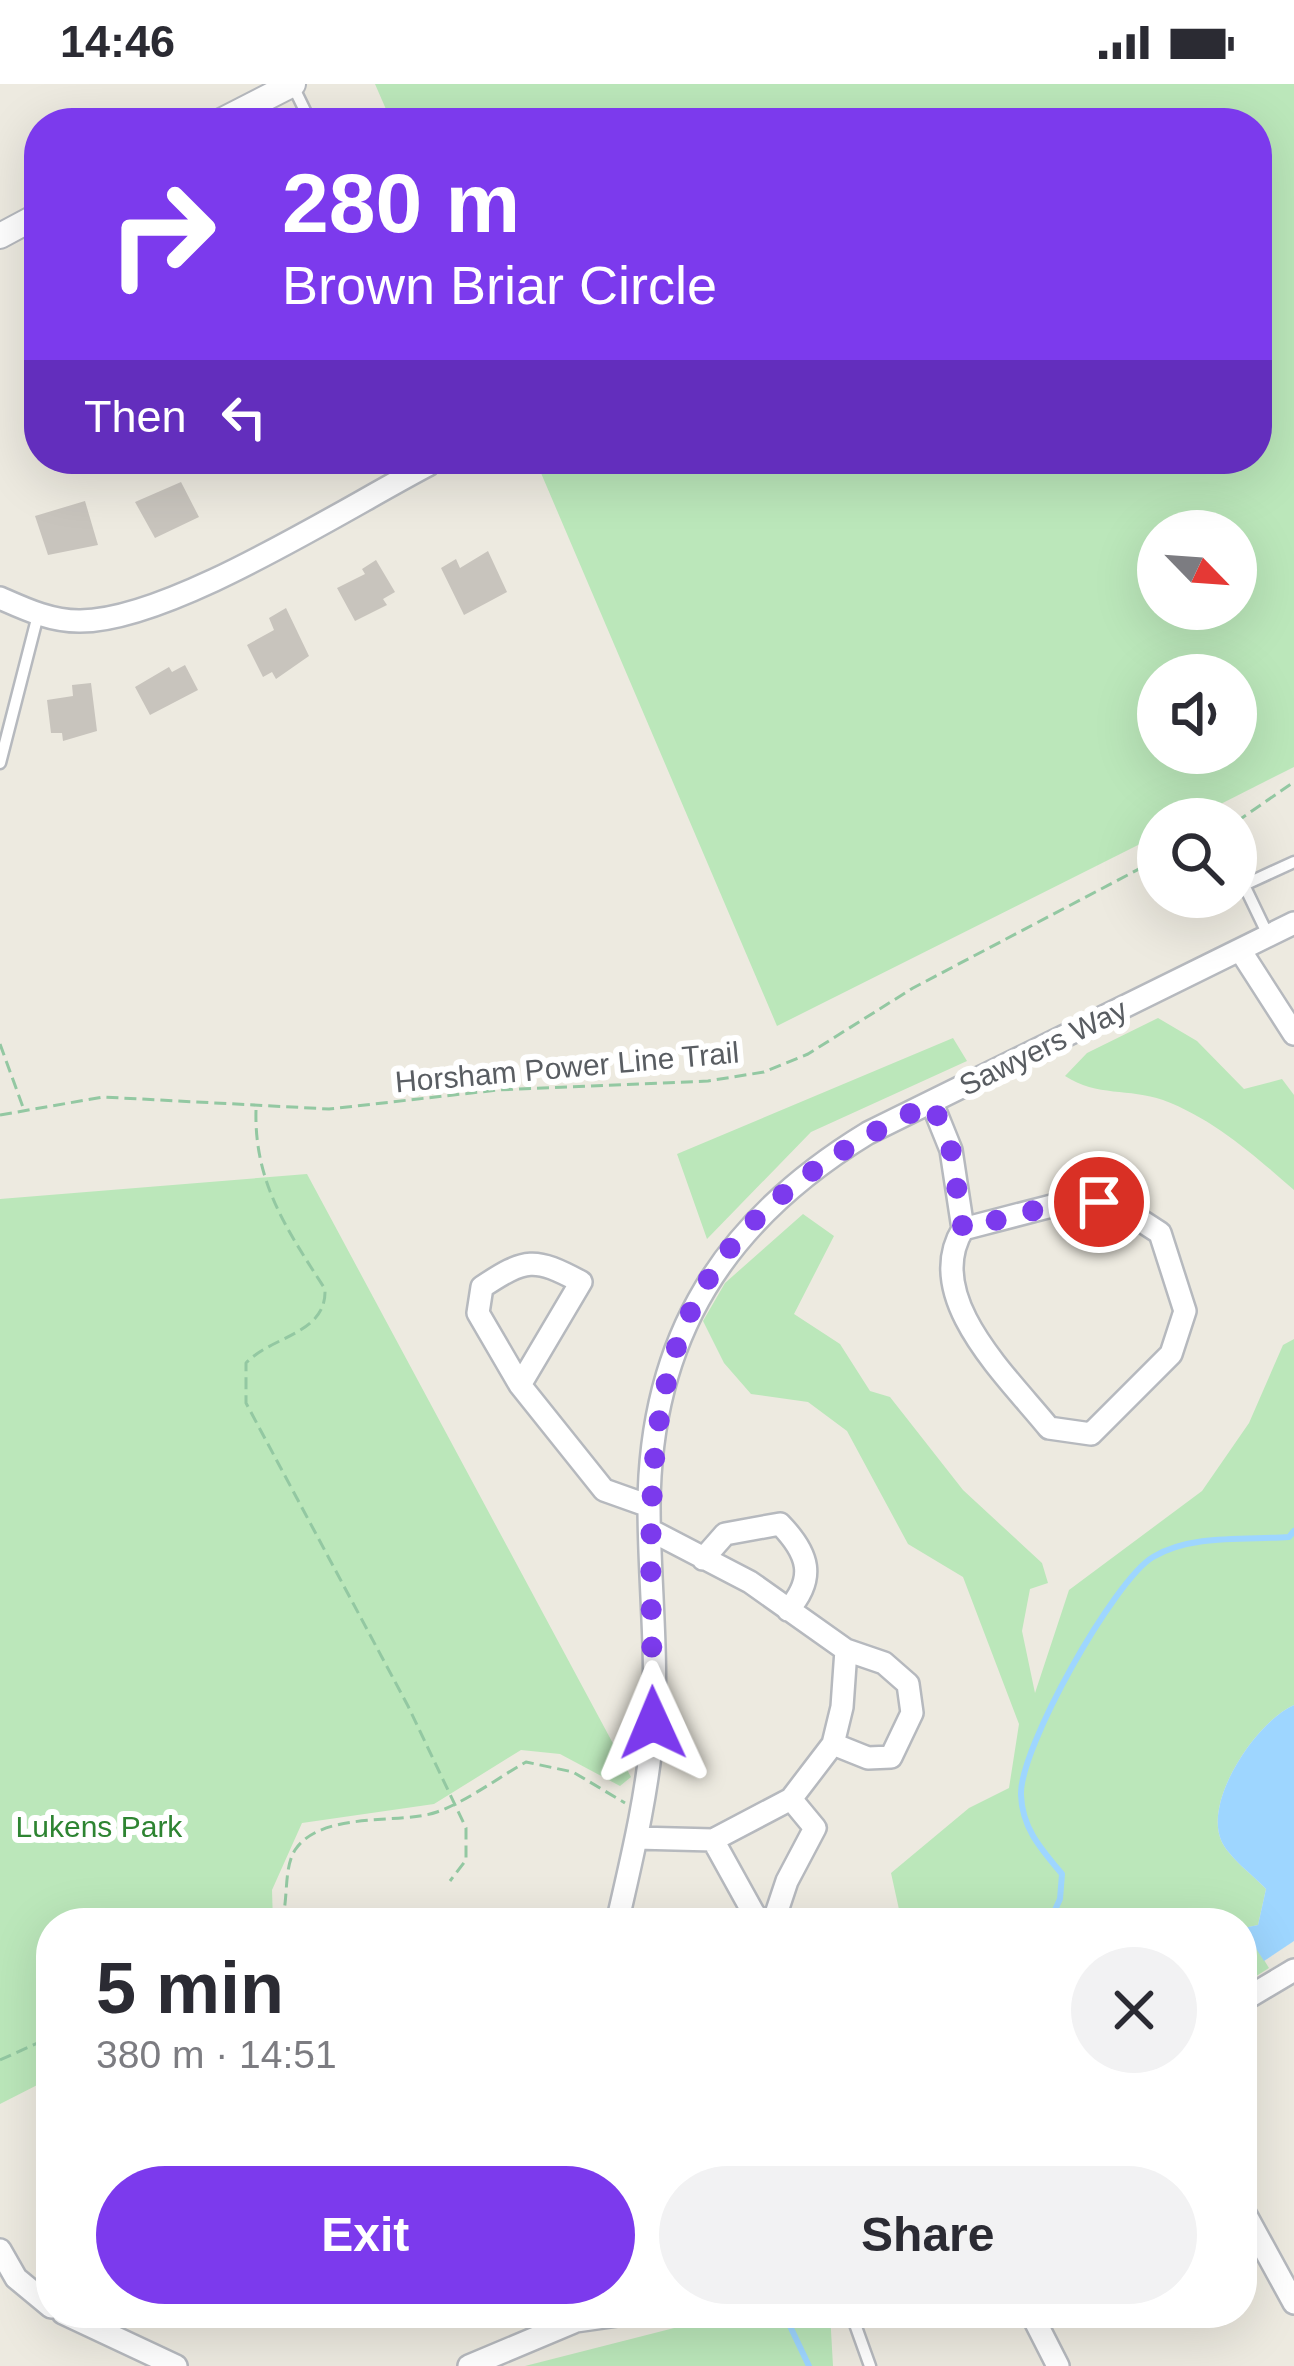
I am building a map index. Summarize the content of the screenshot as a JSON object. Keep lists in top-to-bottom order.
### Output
{
  "streets": {
    "street": ["Sawyers Way"],
    "path": ["Horsham Power Line Trail"]
  },
  "parks": ["Lukens Park"],
  "north": "bottom right",
  "page": {
    "status": "14:46",
    "turn": ["280 m", "Brown Briar Circle"],
    "then": "Then",
    "heading": ["5 min", "380 m · 14:51"],
    "buttons": ["Exit", "Share"]
  }
}
